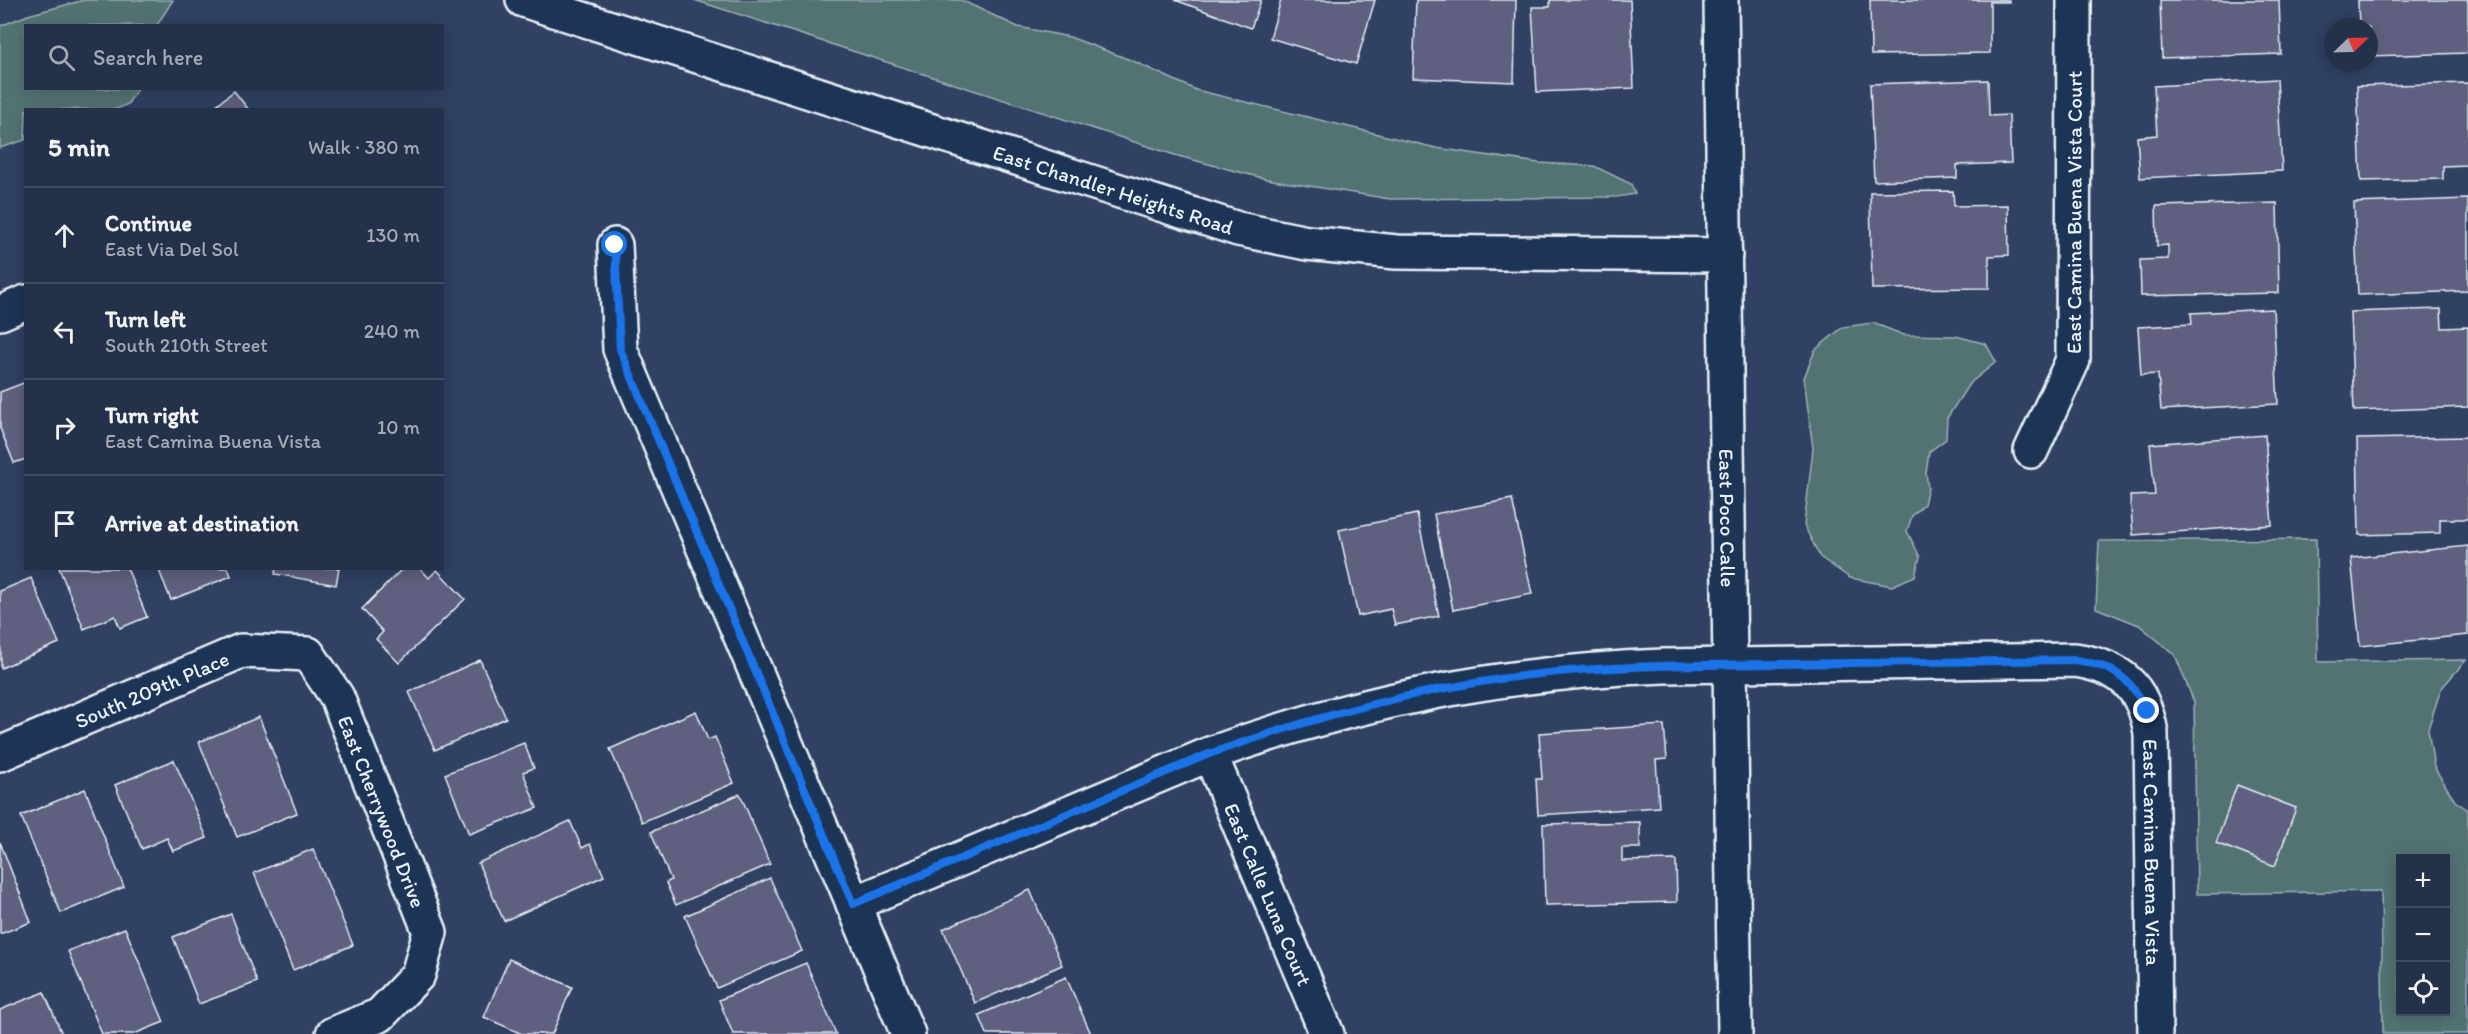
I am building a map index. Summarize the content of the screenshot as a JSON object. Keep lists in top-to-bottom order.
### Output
{
  "streets": {
    "street": [
      "East Chandler Heights Road",
      "East Camina Buena Vista Court",
      "East Poco Calle",
      "South 209th Place",
      "East Cherrywood Drive",
      "East Camina Buena Vista",
      "East Calle Luna Court"
    ]
  },
  "crossings": [
    ["East Chandler Heights Road", "East Poco Calle"],
    ["East Poco Calle", "East Camina Buena Vista"],
    ["South 209th Place", "East Cherrywood Drive"]
  ],
  "north": "top right",
  "page": {
    "search": "Search here",
    "heading": ["5 min", "Walk · 380 m"],
    "list": [
      ["Continue", "East Via Del Sol", "130 m"],
      ["Turn left", "South 210th Street", "240 m"],
      ["Turn right", "East Camina Buena Vista", "10 m"],
      "Arrive at destination"
    ],
    "map_buttons": ["+", "−"]
  }
}
